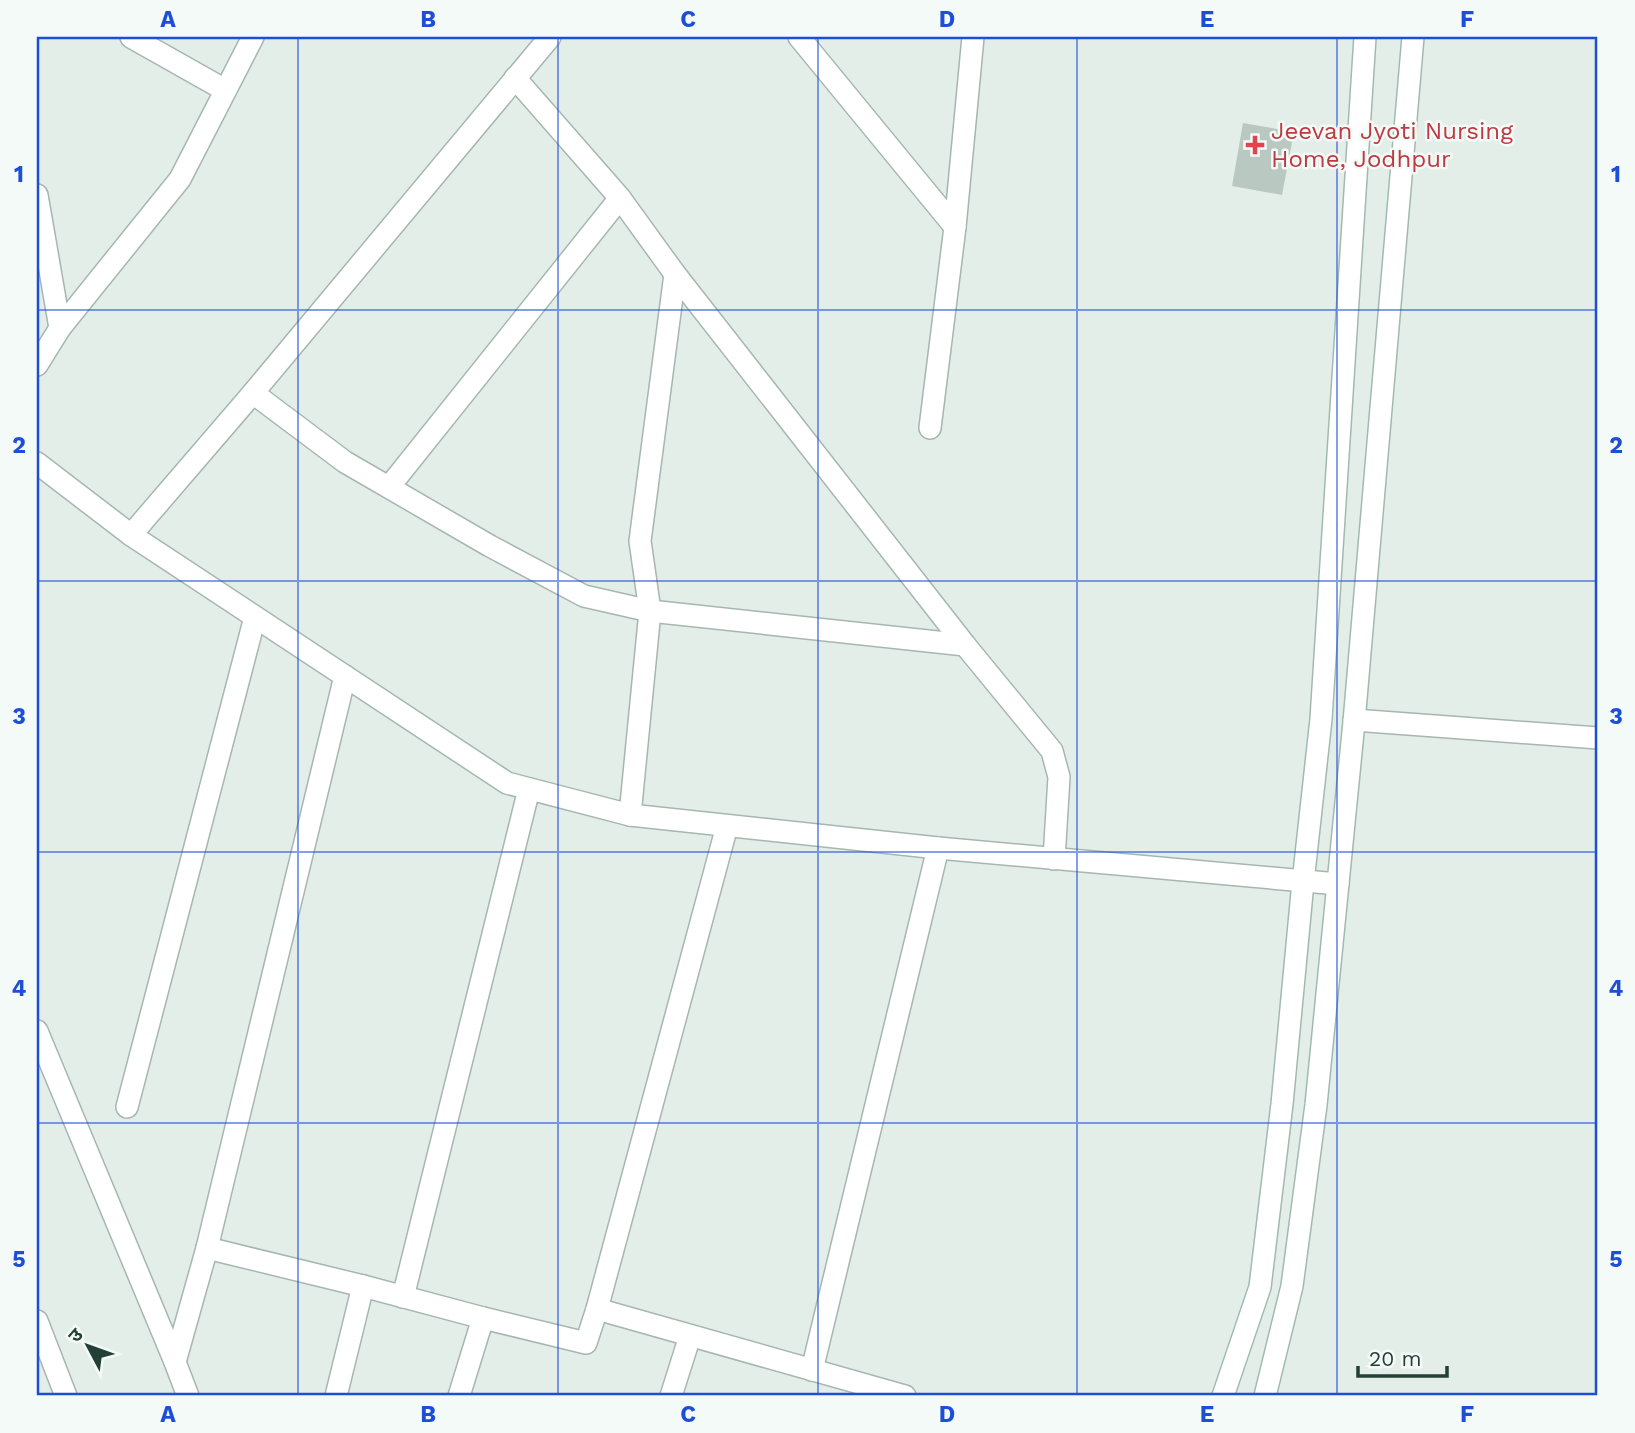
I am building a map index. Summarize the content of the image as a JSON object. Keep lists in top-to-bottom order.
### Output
{
  "places": {
    "health": ["Jeevan Jyoti Nursing Home, Jodhpur"]
  },
  "scale_bar": "20 m",
  "north": "top left",
  "grid": {
    "columns": [
      "A",
      "B",
      "C",
      "D",
      "E",
      "F"
    ],
    "rows": [
      "1",
      "2",
      "3",
      "4",
      "5"
    ]
  }
}
